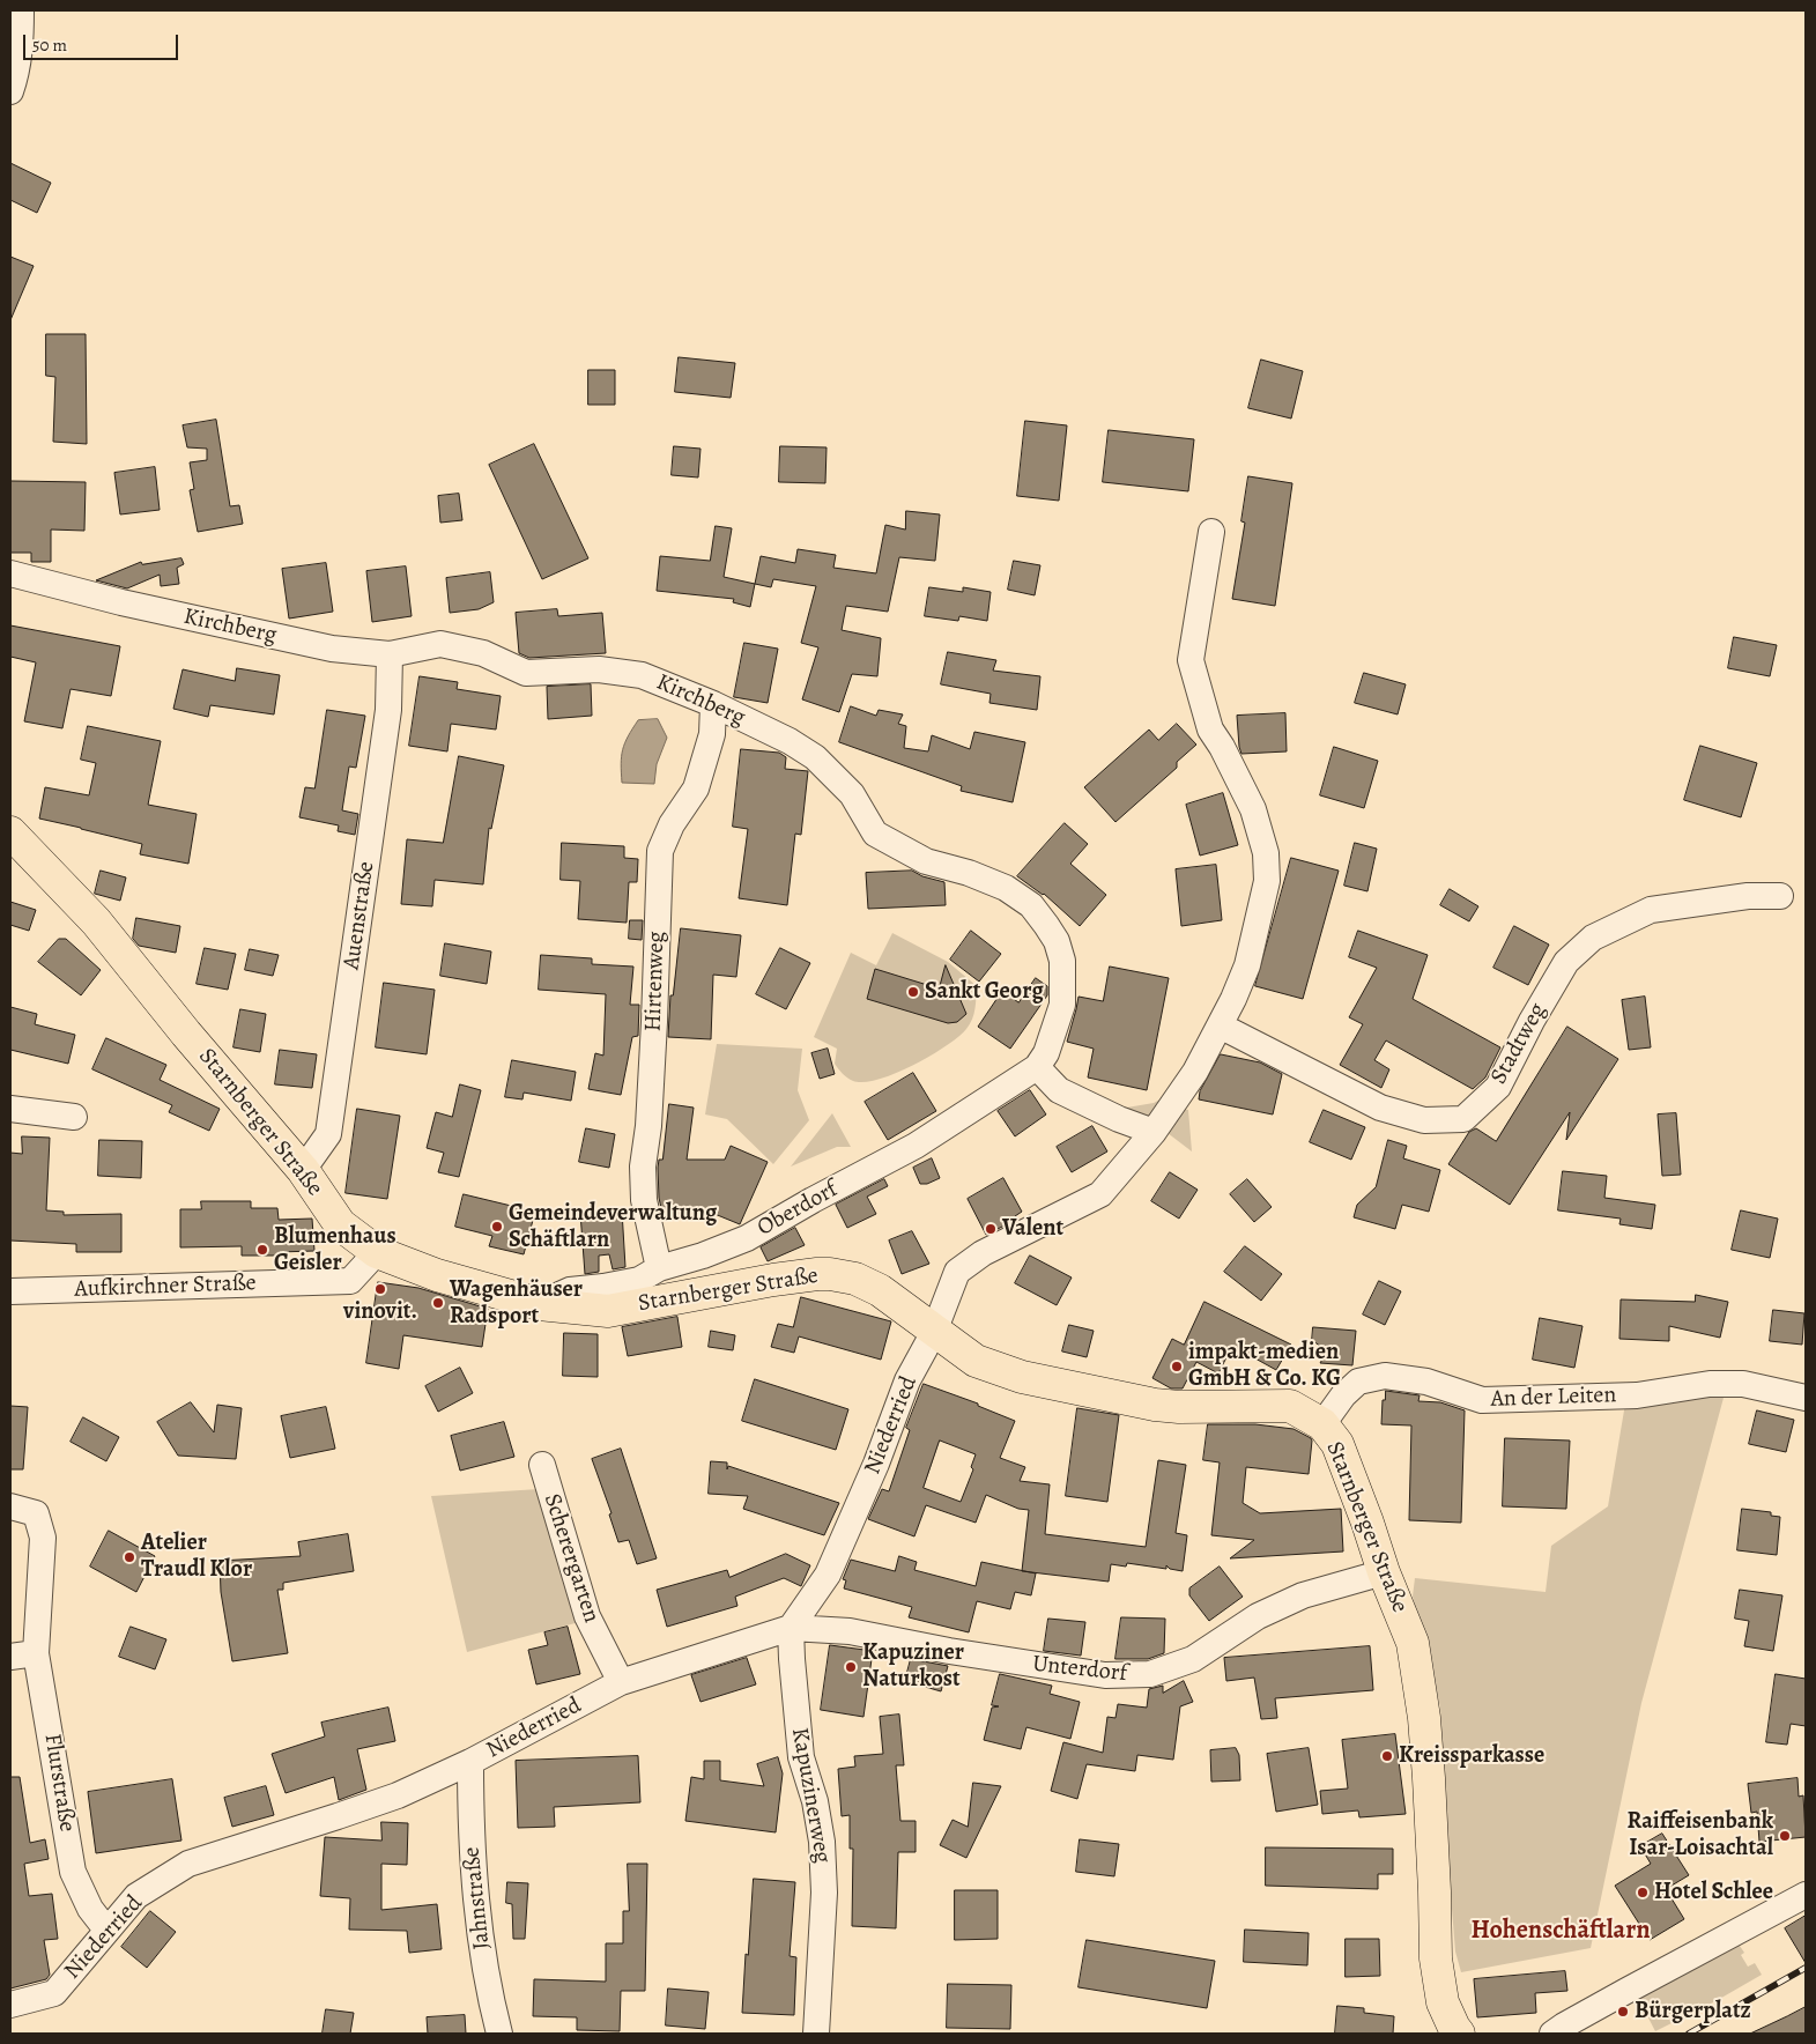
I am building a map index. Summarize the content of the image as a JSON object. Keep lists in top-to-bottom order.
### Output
{
  "streets": {
    "main road": ["Starnberger Straße"],
    "street": [
      "Kirchberg",
      "Auenstraße",
      "Hirtenweg",
      "Stadtweg",
      "Oberdorf",
      "Aufkirchner Straße",
      "An der Leiten",
      "Niederried",
      "Scherergarten",
      "Unterdorf",
      "Flurstraße",
      "Kapuzinerweg",
      "Jahnstraße"
    ]
  },
  "crossings": [
    ["Kirchberg", "Auenstraße"],
    ["Kirchberg", "Hirtenweg"],
    ["Kirchberg", "Oberdorf"],
    ["Auenstraße", "Starnberger Straße"],
    ["Hirtenweg", "Oberdorf"],
    ["Stadtweg", "Niederried"],
    ["Starnberger Straße", "Oberdorf"],
    ["Starnberger Straße", "Aufkirchner Straße"],
    ["Starnberger Straße", "An der Leiten"],
    ["Starnberger Straße", "Niederried"],
    ["Starnberger Straße", "Unterdorf"],
    ["Niederried", "Scherergarten"],
    ["Niederried", "Unterdorf"],
    ["Niederried", "Flurstraße"],
    ["Niederried", "Kapuzinerweg"],
    ["Niederried", "Jahnstraße"],
    ["Unterdorf", "Kapuzinerweg"]
  ],
  "districts": ["Hohenschäftlarn"],
  "places": [
    "Sankt Georg",
    "Gemeindeverwaltung Schäftlarn",
    "Valent",
    "Blumenhaus Geisler",
    "vinovit.",
    "Wagenhäuser Radsport",
    "impakt-medien GmbH & Co. KG",
    "Atelier Traudl Klor",
    "Kapuziner Naturkost",
    "Kreissparkasse",
    "Raiffeisenbank Isar-Loisachtal",
    "Hotel Schlee",
    "Bürgerplatz"
  ],
  "scale_bar": "50 m"
}
